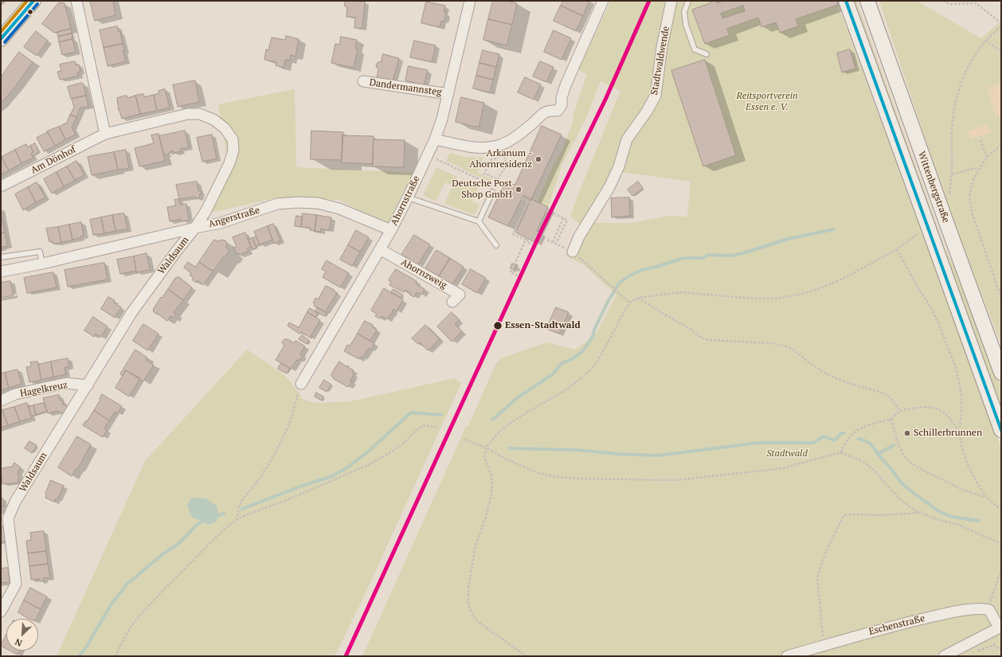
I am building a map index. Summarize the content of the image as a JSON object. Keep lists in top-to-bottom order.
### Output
{
  "streets": {
    "main road": ["Wittenbergstraße"],
    "street": [
      "Stadtwaldwende",
      "Dandermannsteg",
      "Am Dönhof",
      "Ahornstraße",
      "Angerstraße",
      "Waldsaum",
      "Ahornzweig",
      "Hagelkreuz",
      "Eschenstraße"
    ]
  },
  "crossings": [
    ["Dandermannsteg", "Ahornstraße"],
    ["Am Dönhof", "Waldsaum"],
    ["Ahornstraße", "Angerstraße"],
    ["Ahornstraße", "Ahornzweig"],
    ["Angerstraße", "Waldsaum"],
    ["Waldsaum", "Hagelkreuz"]
  ],
  "parks": ["Reitsportverein Essen e. V.", "Stadtwald"],
  "places": [
    "Arkanum - Ahornresidenz",
    "Deutsche Post Shop GmbH",
    "Essen-Stadtwald",
    "Schillerbrunnen"
  ],
  "north": "bottom left"
}
